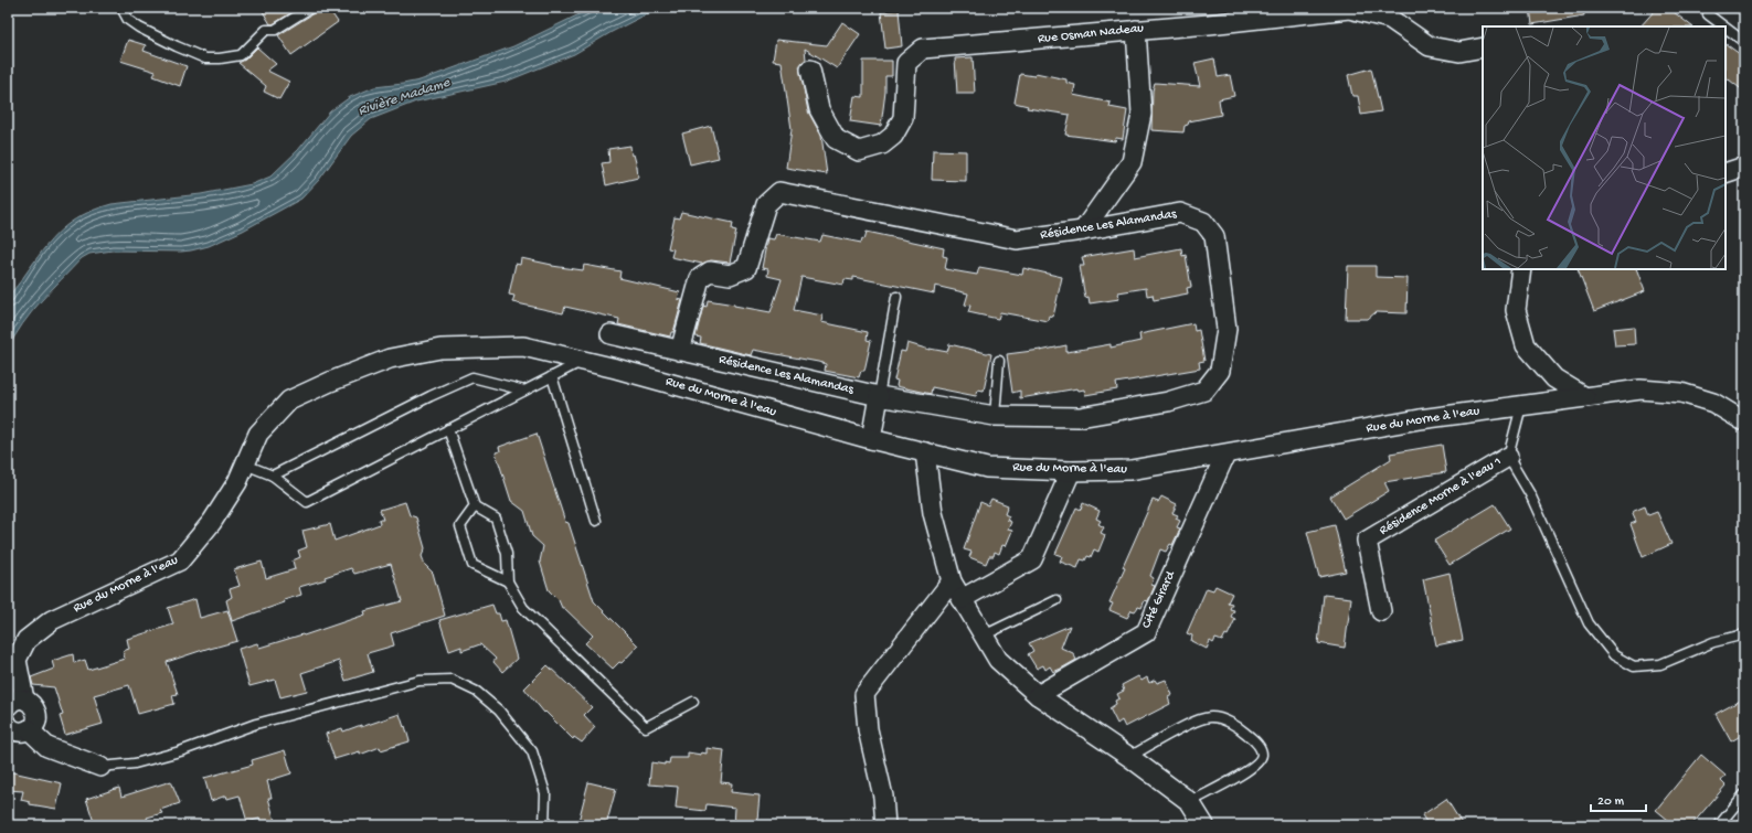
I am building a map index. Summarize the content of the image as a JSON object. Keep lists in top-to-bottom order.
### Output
{
  "streets": {
    "street": [
      "Rue Osman Nadeau",
      "Résidence Les Alamandas",
      "Rue du Morne à l'eau",
      "Résidence Morne à l'eau 1",
      "Cité Girard"
    ]
  },
  "crossings": [
    ["Rue du Morne à l'eau", "Cité Girard"]
  ],
  "water": ["Rivière Madame"],
  "scale_bar": "20 m"
}
